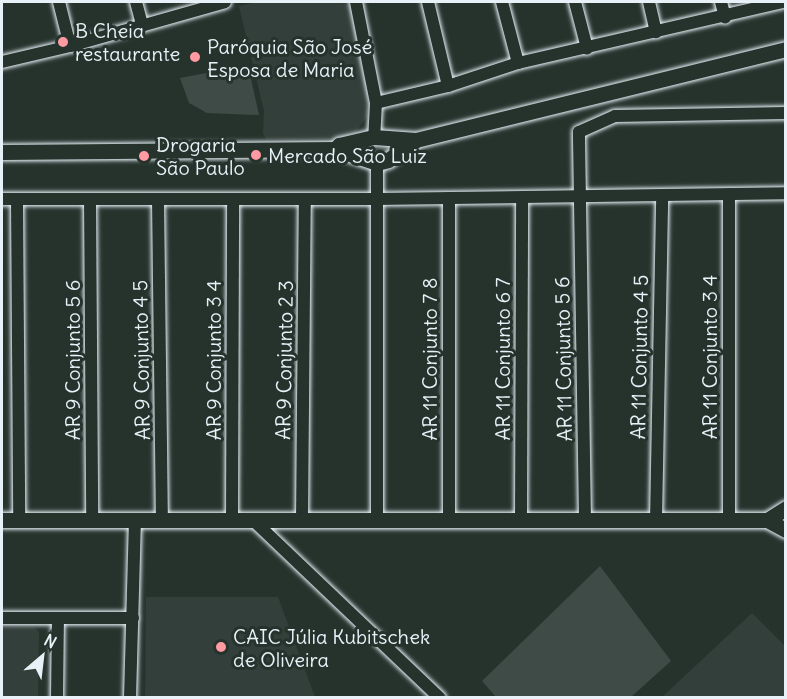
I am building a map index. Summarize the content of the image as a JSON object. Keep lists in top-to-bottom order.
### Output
{
  "streets": {
    "street": [
      "AR 11 Conjunto 4 5",
      "AR 11 Conjunto 3 4",
      "AR 11 Conjunto 7 8",
      "AR 11 Conjunto 6 7",
      "AR 11 Conjunto 5 6",
      "AR 9 Conjunto 5 6",
      "AR 9 Conjunto 4 5",
      "AR 9 Conjunto 3 4",
      "AR 9 Conjunto 2 3"
    ]
  },
  "places": [
    "B Cheia restaurante",
    "Paróquia São José Esposa de Maria",
    "Mercado São Luiz",
    "Drogaria São Paulo",
    "CAIC Júlia Kubitschek de Oliveira"
  ],
  "north": "top right"
}
